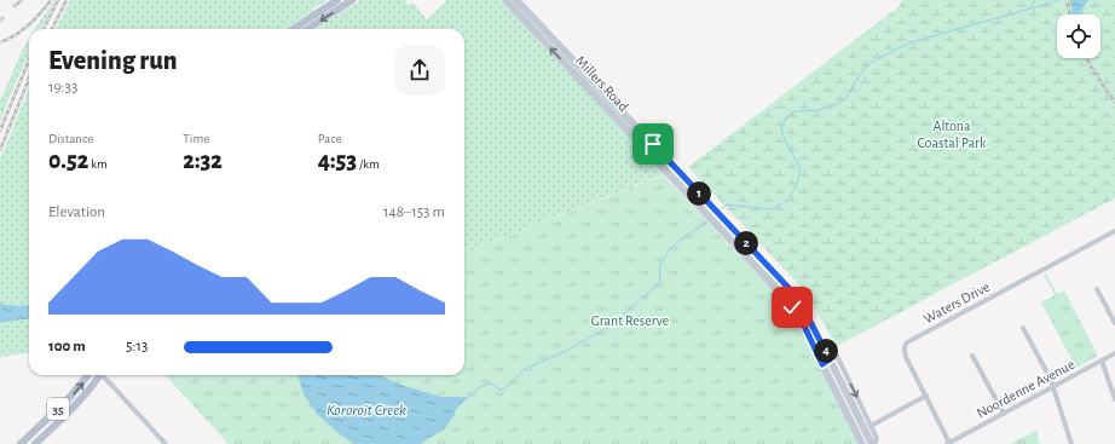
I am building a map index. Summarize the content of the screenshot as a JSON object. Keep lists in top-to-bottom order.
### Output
{
  "streets": {
    "main road": ["Millers Road", "35"],
    "street": ["Waters Drive", "Noordenne Avenue"]
  },
  "crossings": [
    ["Waters Drive", "Noordenne Avenue"]
  ],
  "water": ["Kororoit Creek"],
  "parks": ["Altona Coastal Park", "Grant Reserve"],
  "page": {
    "heading": ["Evening run", "19:33"],
    "stats": [
      ["Distance", "0.52 km"],
      ["Time", "2:32"],
      ["Pace", "4:53 /km"]
    ],
    "pins": ["1", "2", "4"],
    "chart": ["Elevation", "148–153 m"],
    "list": [
      {
        "name": "100 m",
        "note": "5:13"
      }
    ]
  }
}
